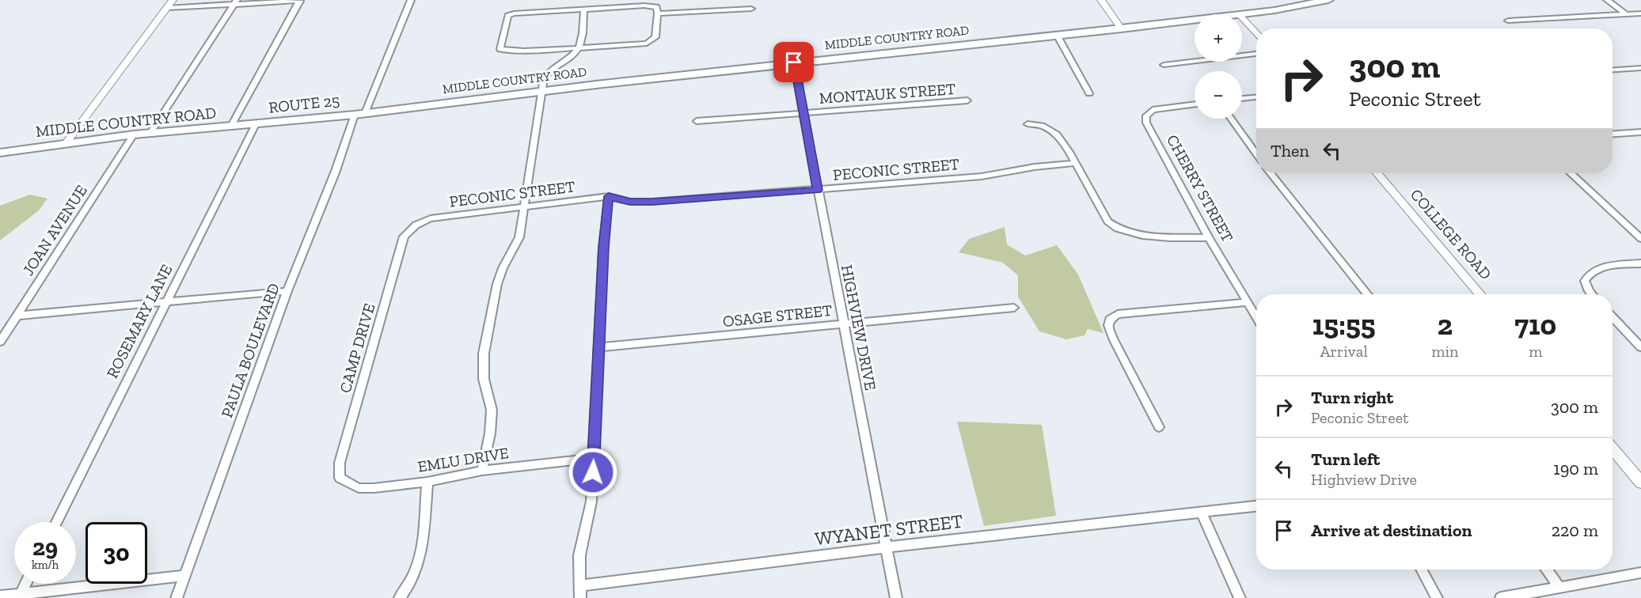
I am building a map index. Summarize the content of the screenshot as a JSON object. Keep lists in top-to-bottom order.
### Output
{
  "streets": {
    "main road": ["MIDDLE COUNTRY ROAD", "ROUTE 25"],
    "street": [
      "MONTAUK STREET",
      "PECONIC STREET",
      "CHERRY STREET",
      "JOAN AVENUE",
      "COLLEGE ROAD",
      "OSAGE STREET",
      "ROSEMARY LANE",
      "HIGHVIEW DRIVE",
      "CAMP DRIVE",
      "PAULA BOULEVARD",
      "EMLU DRIVE",
      "WYANET STREET"
    ]
  },
  "crossings": [
    ["MIDDLE COUNTRY ROAD", "ROUTE 25"],
    ["MIDDLE COUNTRY ROAD", "JOAN AVENUE"],
    ["MIDDLE COUNTRY ROAD", "ROSEMARY LANE"],
    ["MIDDLE COUNTRY ROAD", "HIGHVIEW DRIVE"],
    ["MIDDLE COUNTRY ROAD", "PAULA BOULEVARD"],
    ["MONTAUK STREET", "HIGHVIEW DRIVE"],
    ["ROUTE 25", "ROSEMARY LANE"],
    ["ROUTE 25", "PAULA BOULEVARD"],
    ["PECONIC STREET", "HIGHVIEW DRIVE"],
    ["PECONIC STREET", "CAMP DRIVE"],
    ["OSAGE STREET", "HIGHVIEW DRIVE"],
    ["HIGHVIEW DRIVE", "WYANET STREET"],
    ["CAMP DRIVE", "EMLU DRIVE"]
  ],
  "page": {
    "map_buttons": ["+", "−"],
    "turn": ["300 m", "Peconic Street"],
    "then": "Then",
    "eta": [
      "15:55",
      "Arrival",
      "2",
      "min",
      "710",
      "m"
    ],
    "list": [
      {
        "name": "Turn right",
        "note": "Peconic Street",
        "value": "300 m"
      },
      {
        "name": "Turn left",
        "note": "Highview Drive",
        "value": "190 m"
      },
      {
        "name": "Arrive at destination",
        "value": "220 m"
      }
    ],
    "speed": "29 km/h",
    "limit": "30"
  }
}
